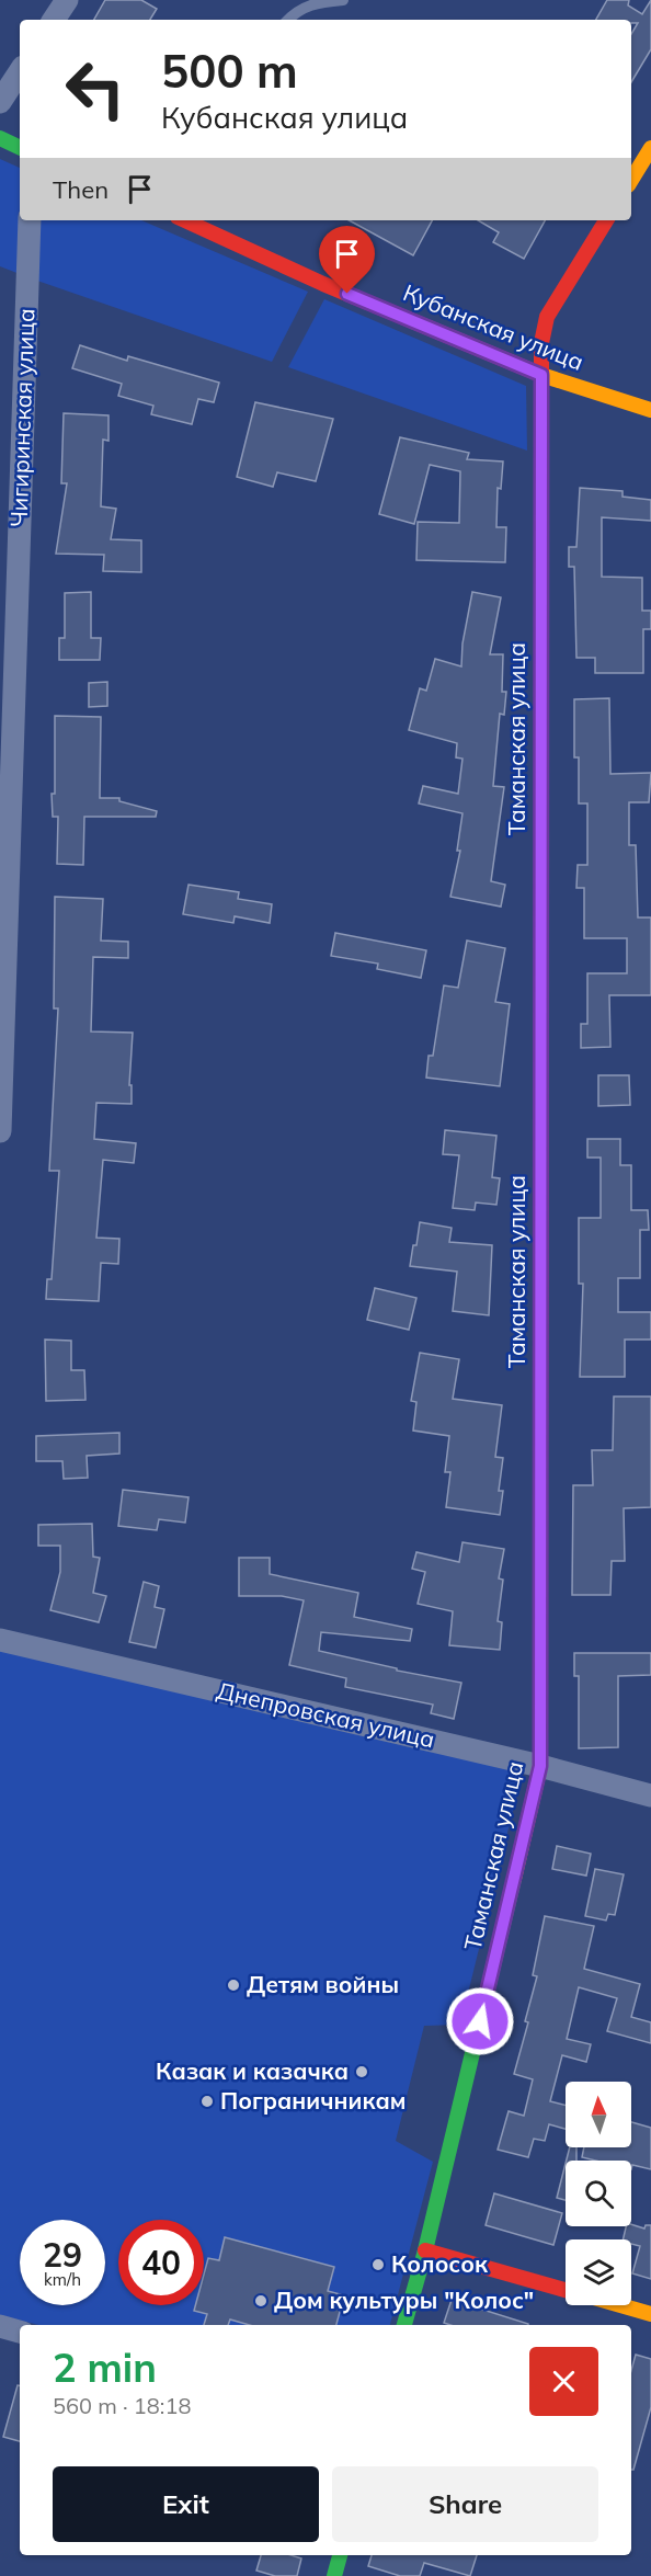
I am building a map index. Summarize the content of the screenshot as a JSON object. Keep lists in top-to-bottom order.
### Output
{
  "streets": {
    "street": [
      "Кубанская улица",
      "Чигиринская улица",
      "Таманская улица",
      "Днепровская улица"
    ]
  },
  "crossings": [
    ["Кубанская улица", "Таманская улица"],
    ["Таманская улица", "Днепровская улица"]
  ],
  "places": [
    "Детям войны",
    "Казак и казачка",
    "Пограничникам",
    "Колосок",
    "Дом культуры \"Колос\""
  ],
  "north": "top",
  "page": {
    "turn": ["500 m", "Кубанская улица"],
    "then": "Then",
    "speed": "29 km/h",
    "limit": "40",
    "heading": ["2 min", "560 m · 18:18"],
    "buttons": ["Exit", "Share"]
  }
}
